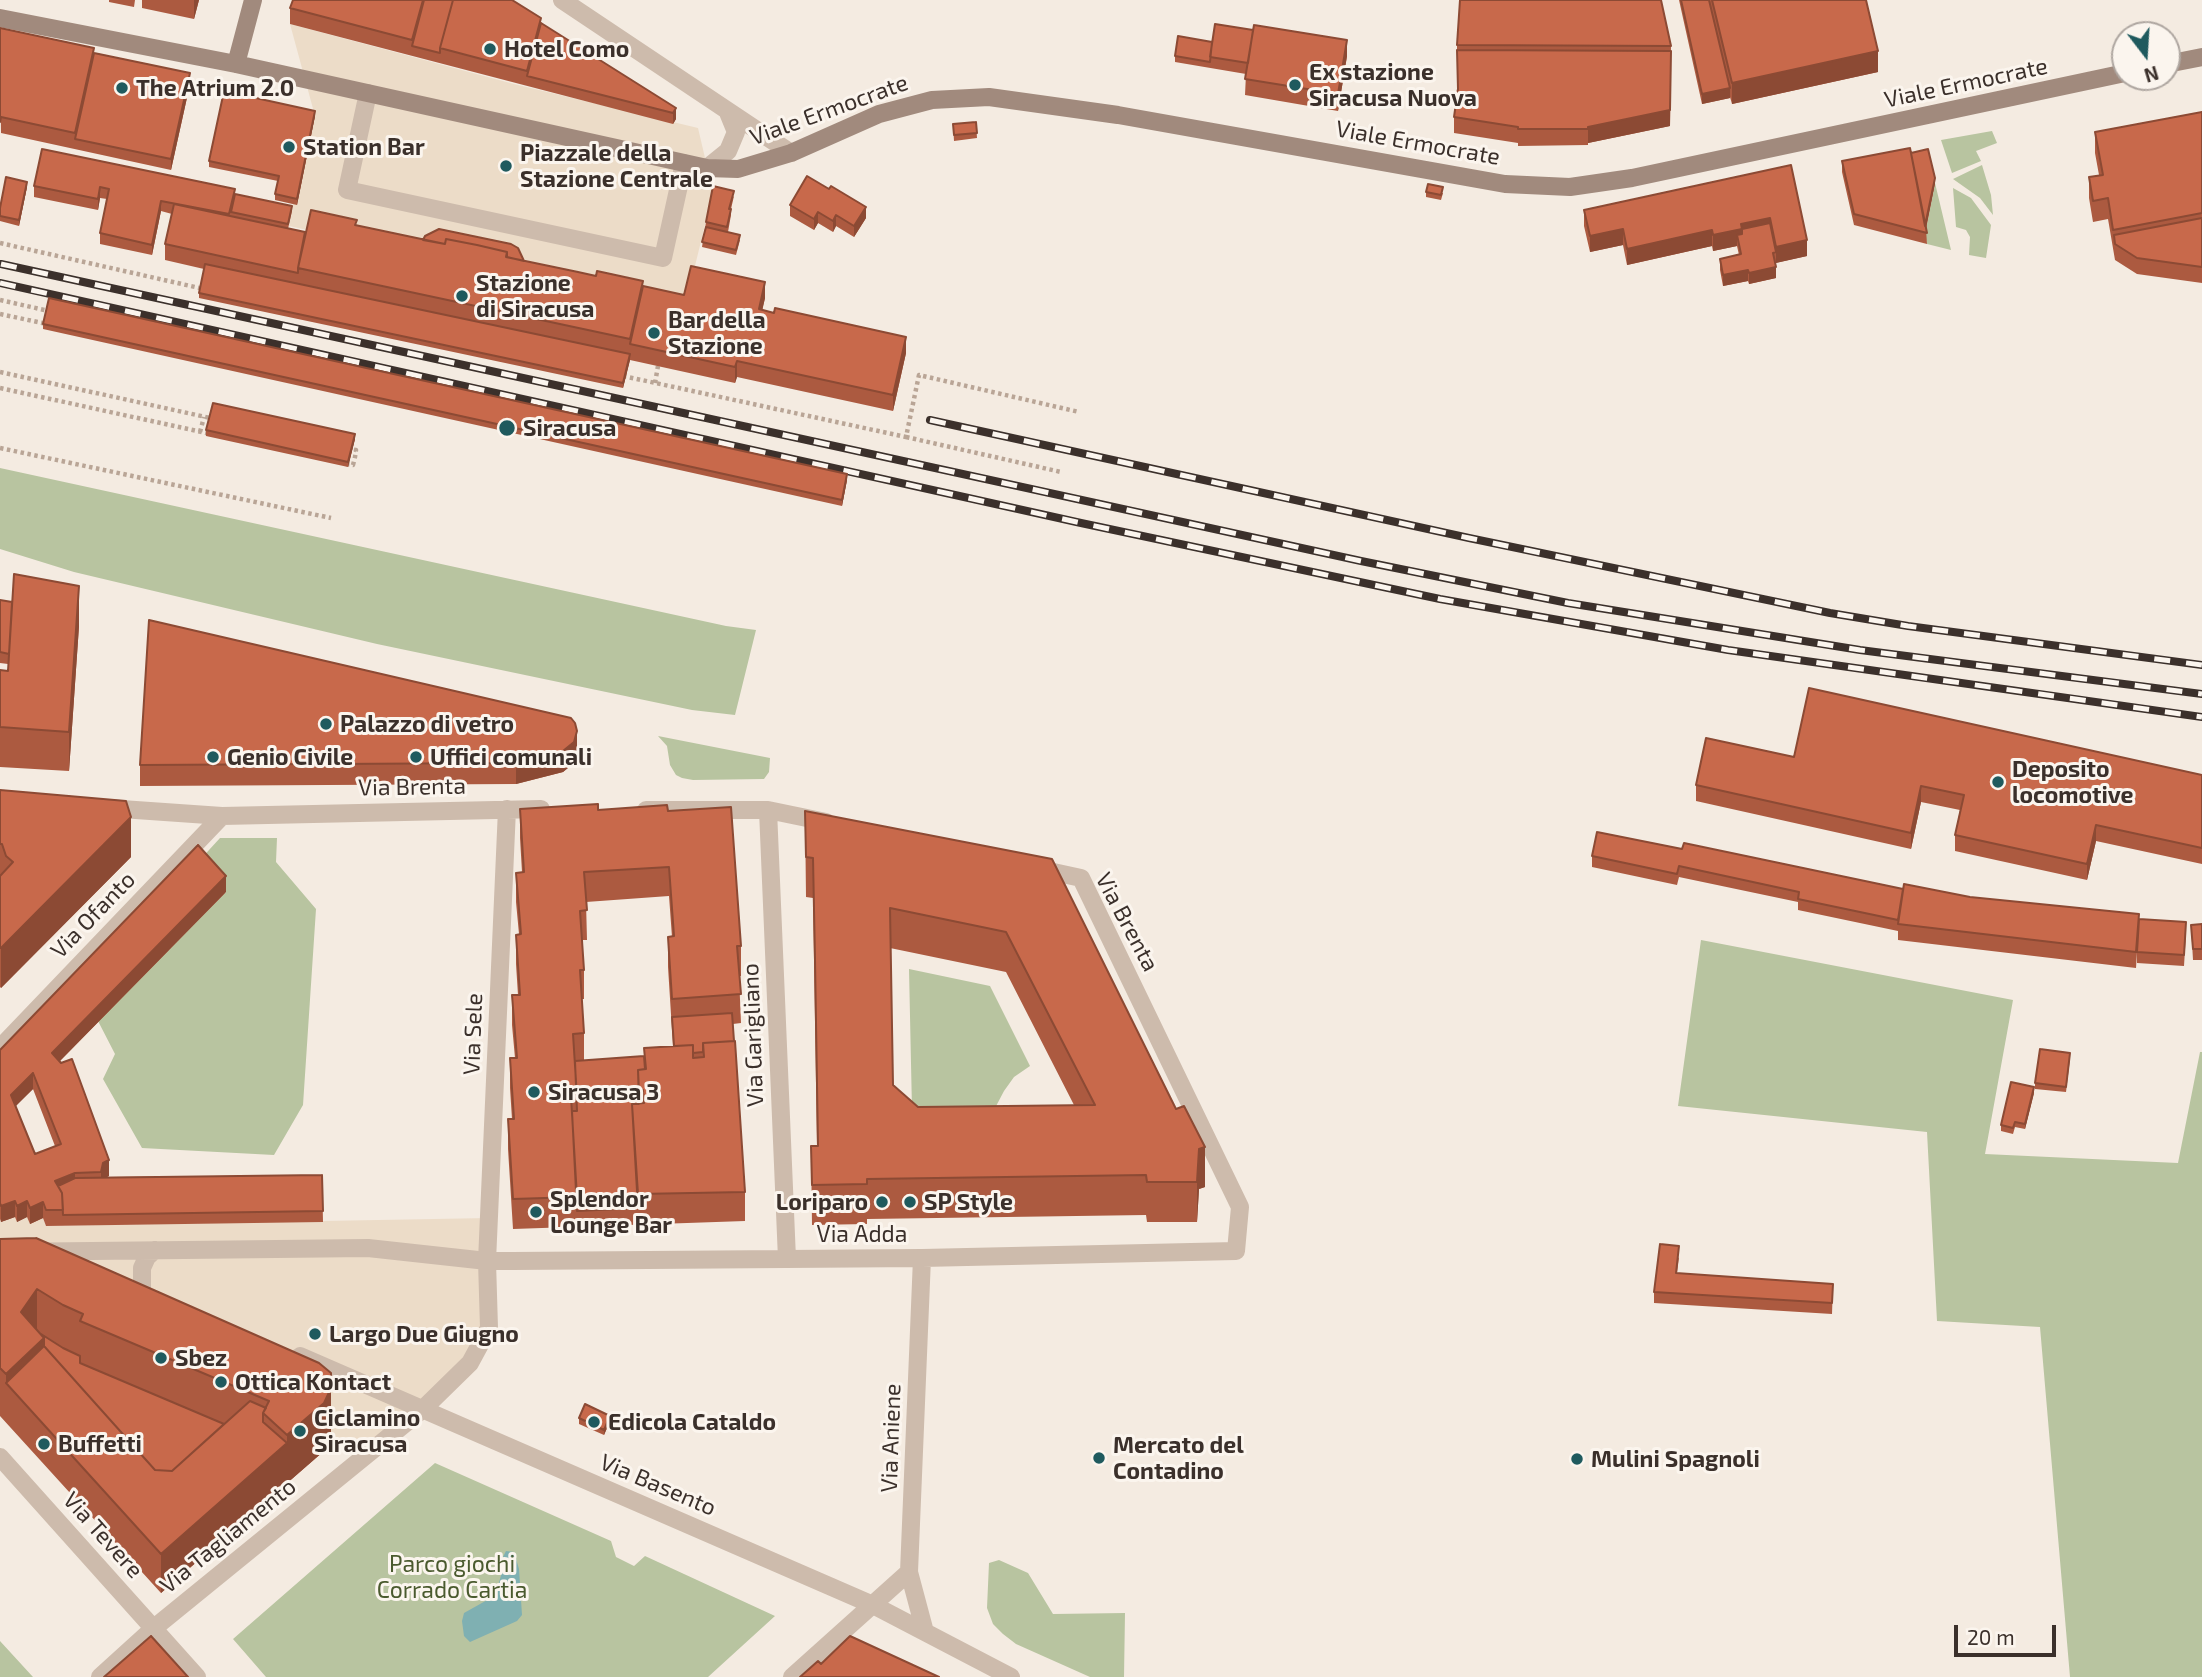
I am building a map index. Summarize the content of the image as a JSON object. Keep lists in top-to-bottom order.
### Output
{
  "streets": {
    "main road": ["Viale Ermocrate"],
    "street": [
      "Via Brenta",
      "Via Ofanto",
      "Via Sele",
      "Via Garigliano",
      "Via Adda",
      "Via Aniene",
      "Via Basento",
      "Via Tevere",
      "Via Tagliamento"
    ]
  },
  "crossings": [
    ["Via Brenta", "Via Ofanto"],
    ["Via Brenta", "Via Sele"],
    ["Via Brenta", "Via Adda"],
    ["Via Sele", "Via Adda"],
    ["Via Sele", "Via Basento"],
    ["Via Sele", "Via Tagliamento"],
    ["Via Garigliano", "Via Adda"],
    ["Via Adda", "Via Aniene"],
    ["Via Aniene", "Via Basento"],
    ["Via Basento", "Via Tagliamento"],
    ["Via Tevere", "Via Tagliamento"]
  ],
  "parks": ["Parco giochi Corrado Cartia"],
  "places": [
    "Hotel Como",
    "Ex stazione Siracusa Nuova",
    "The Atrium 2.0",
    "Station Bar",
    "Piazzale della Stazione Centrale",
    "Stazione di Siracusa",
    "Bar della Stazione",
    "Siracusa",
    "Palazzo di vetro",
    "Genio Civile",
    "Uffici comunali",
    "Deposito locomotive",
    "Siracusa 3",
    "Loriparo",
    "SP Style",
    "Splendor Lounge Bar",
    "Largo Due Giugno",
    "Sbez",
    "Ottica Kontact",
    "Edicola Cataldo",
    "Ciclamino Siracusa",
    "Buffetti",
    "Mercato del Contadino",
    "Mulini Spagnoli"
  ],
  "scale_bar": "20 m",
  "north": "bottom"
}
